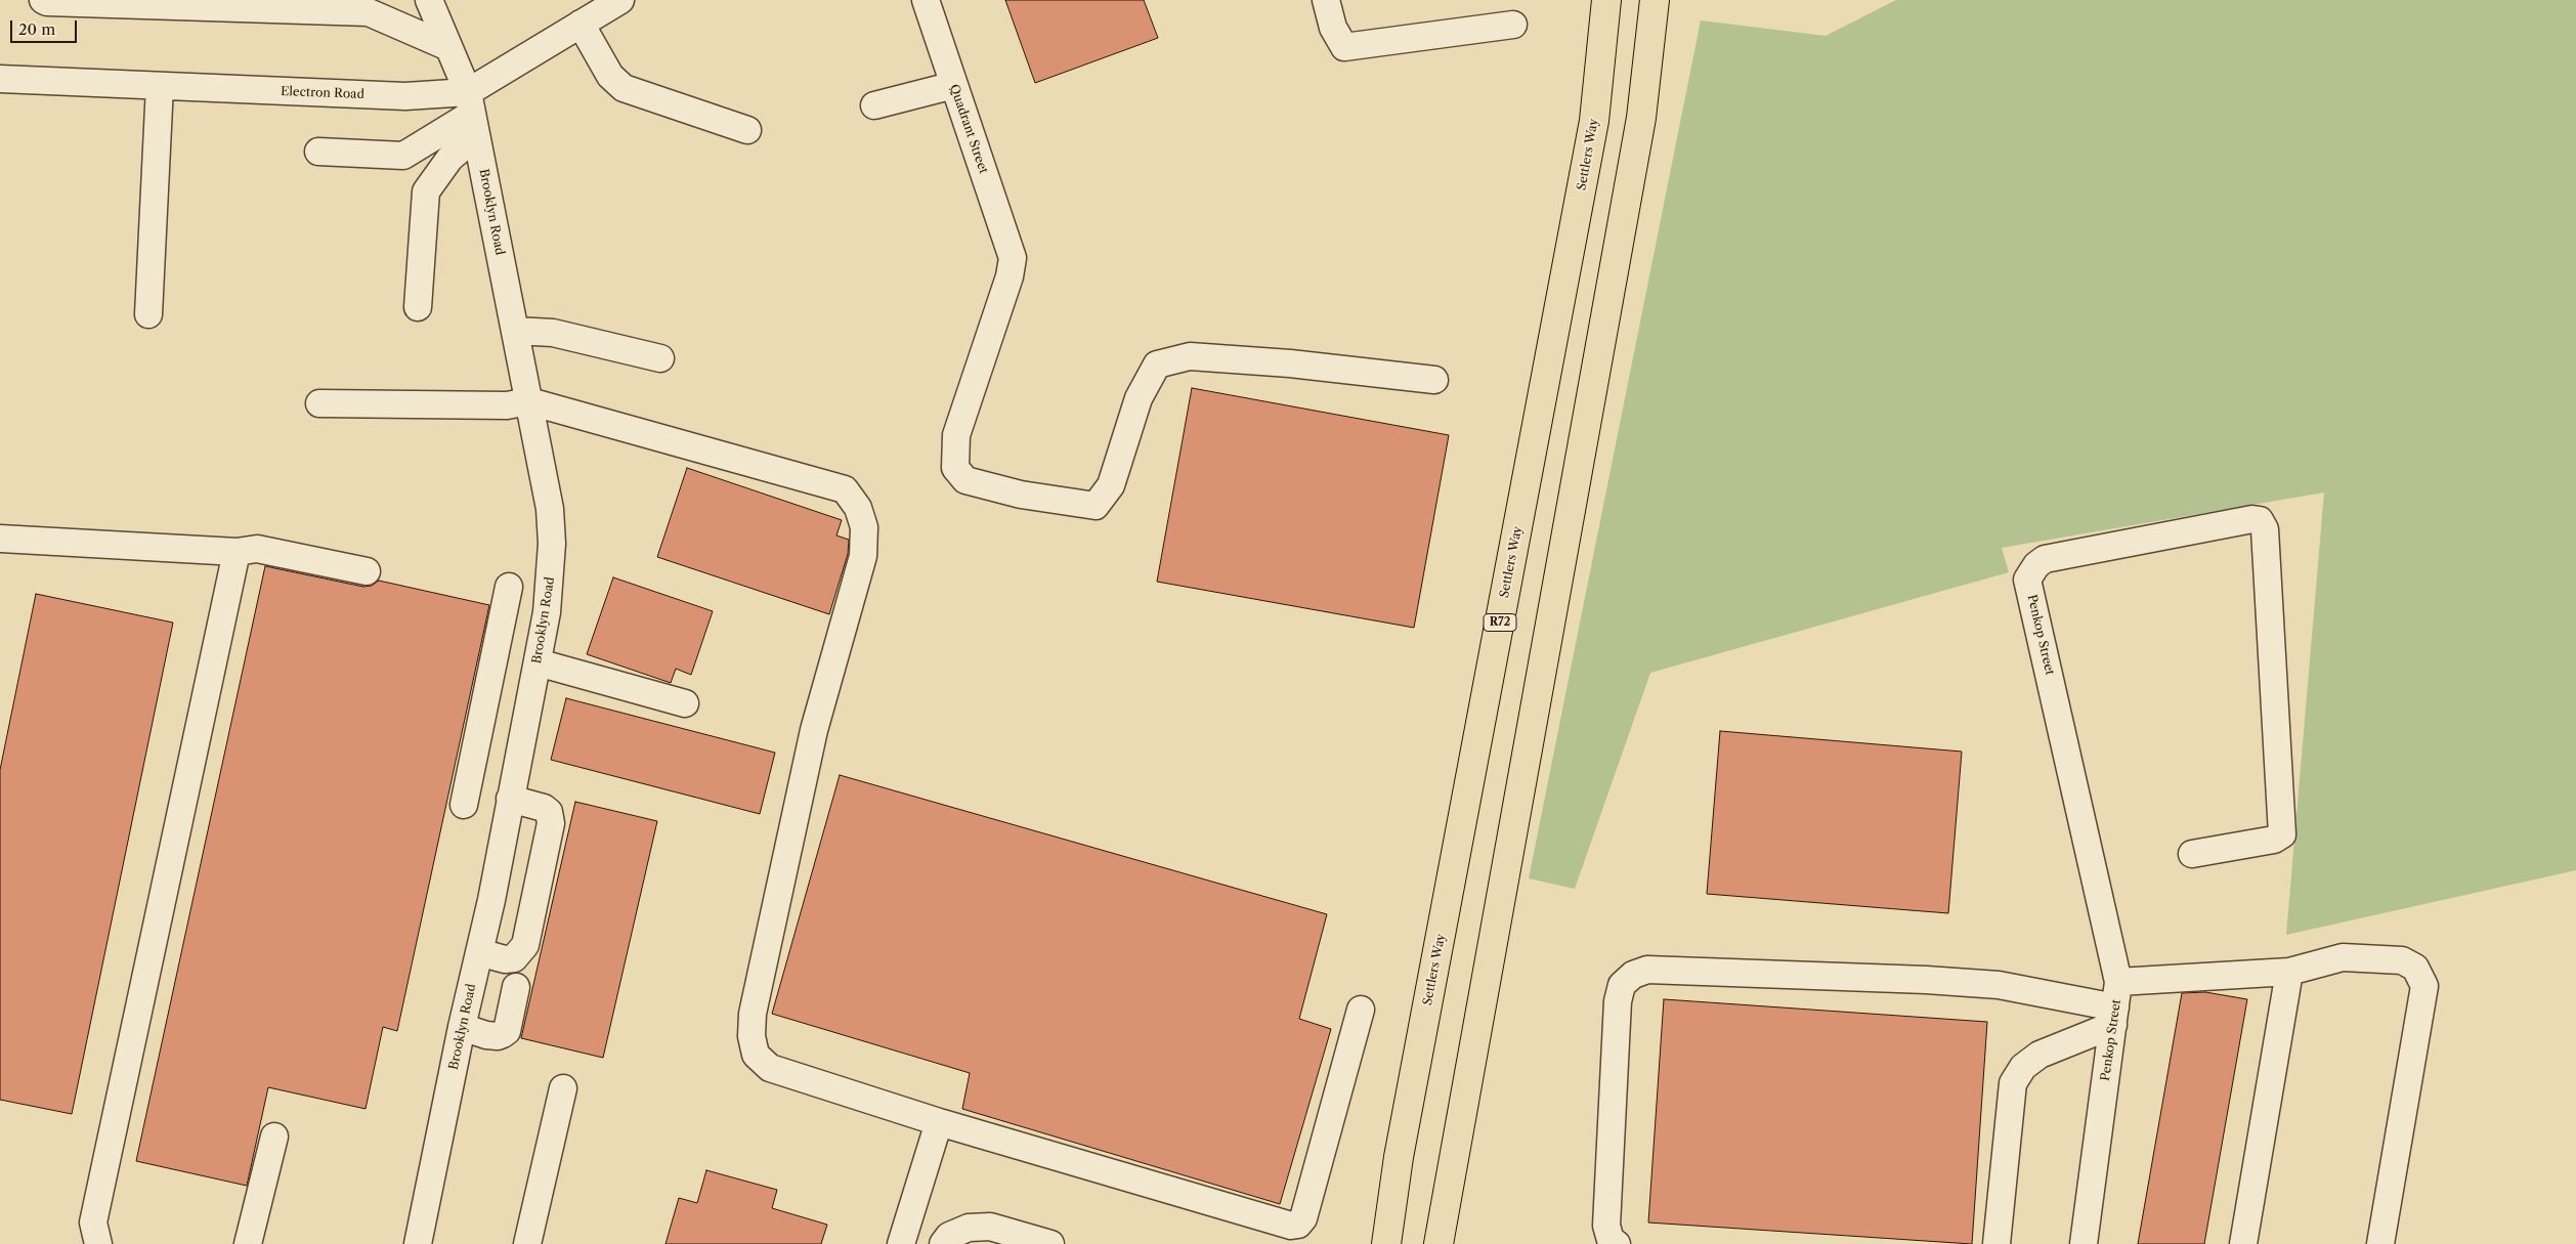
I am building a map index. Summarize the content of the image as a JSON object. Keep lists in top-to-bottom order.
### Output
{
  "streets": {
    "main road": ["Settlers Way", "R72"],
    "street": [
      "Electron Road",
      "Quadrant Street",
      "Brooklyn Road",
      "Penkop Street"
    ]
  },
  "crossings": [
    ["Electron Road", "Brooklyn Road"]
  ],
  "scale_bar": "20 m"
}
